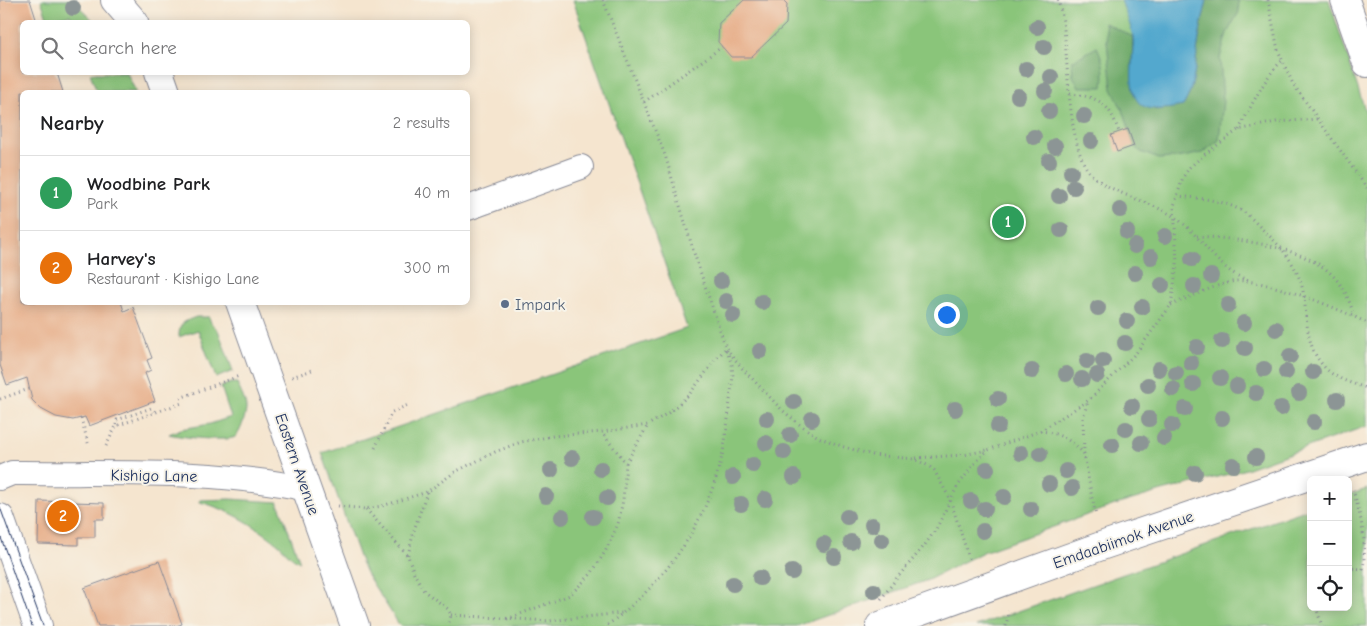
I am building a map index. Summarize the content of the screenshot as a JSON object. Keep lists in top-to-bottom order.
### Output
{
  "streets": {
    "main road": ["Eastern Avenue", "Emdaabiimok Avenue"],
    "street": ["Kishigo Lane"]
  },
  "crossings": [
    ["Eastern Avenue", "Kishigo Lane"]
  ],
  "places": ["Impark"],
  "page": {
    "search": "Search here",
    "heading": ["Nearby", "2 results"],
    "list": [
      {
        "mark": "1",
        "name": "Woodbine Park",
        "note": "Park",
        "value": "40 m"
      },
      {
        "mark": "2",
        "name": "Harvey's",
        "note": "Restaurant · Kishigo Lane",
        "value": "300 m"
      }
    ],
    "pins": ["1", "2"],
    "map_buttons": ["+", "−"]
  }
}
